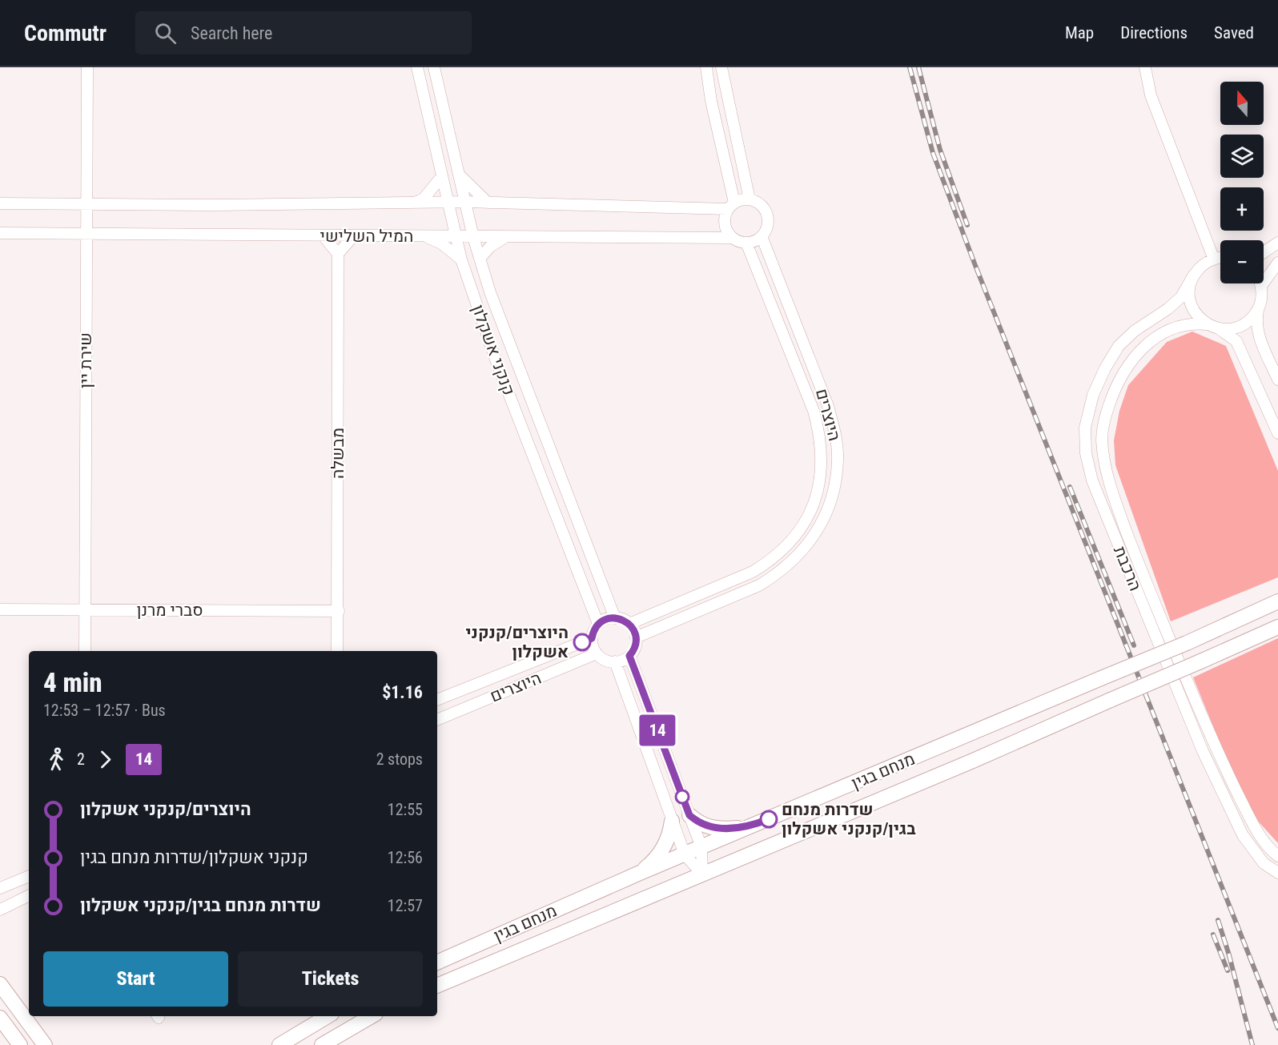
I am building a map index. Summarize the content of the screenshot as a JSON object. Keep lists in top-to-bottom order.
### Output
{
  "streets": {
    "main road": ["מנחם בגין"],
    "street": [
      "המיל השלישי",
      "קנקני אשקלון",
      "שירת יין",
      "היוצרים",
      "מבשלה",
      "הרכבת",
      "סברי מרנן"
    ]
  },
  "crossings": [
    ["המיל השלישי", "קנקני אשקלון"],
    ["המיל השלישי", "שירת יין"],
    ["המיל השלישי", "היוצרים"],
    ["קנקני אשקלון", "היוצרים"],
    ["שירת יין", "סברי מרנן"],
    ["מבשלה", "סברי מרנן"]
  ],
  "places": ["היוצרים/קנקני אשקלון", "שדרות מנחם בגין/קנקני אשקלון"],
  "lines": ["bus line 14"],
  "north": "top",
  "page": {
    "header": "Commutr",
    "search": "Search here",
    "nav": ["Map", "Directions", "Saved"],
    "on_map": "14",
    "map_buttons": ["+", "−"],
    "heading": ["4 min", "12:53 – 12:57 · Bus", "$1.16"],
    "legs": ["2", "14", "2 stops"],
    "list": [
      {
        "name": "היוצרים/קנקני אשקלון",
        "value": "12:55"
      },
      {
        "name": "קנקני אשקלון/שדרות מנחם בגין",
        "value": "12:56"
      },
      {
        "name": "שדרות מנחם בגין/קנקני אשקלון",
        "value": "12:57"
      }
    ],
    "buttons": ["Start", "Tickets"]
  }
}
